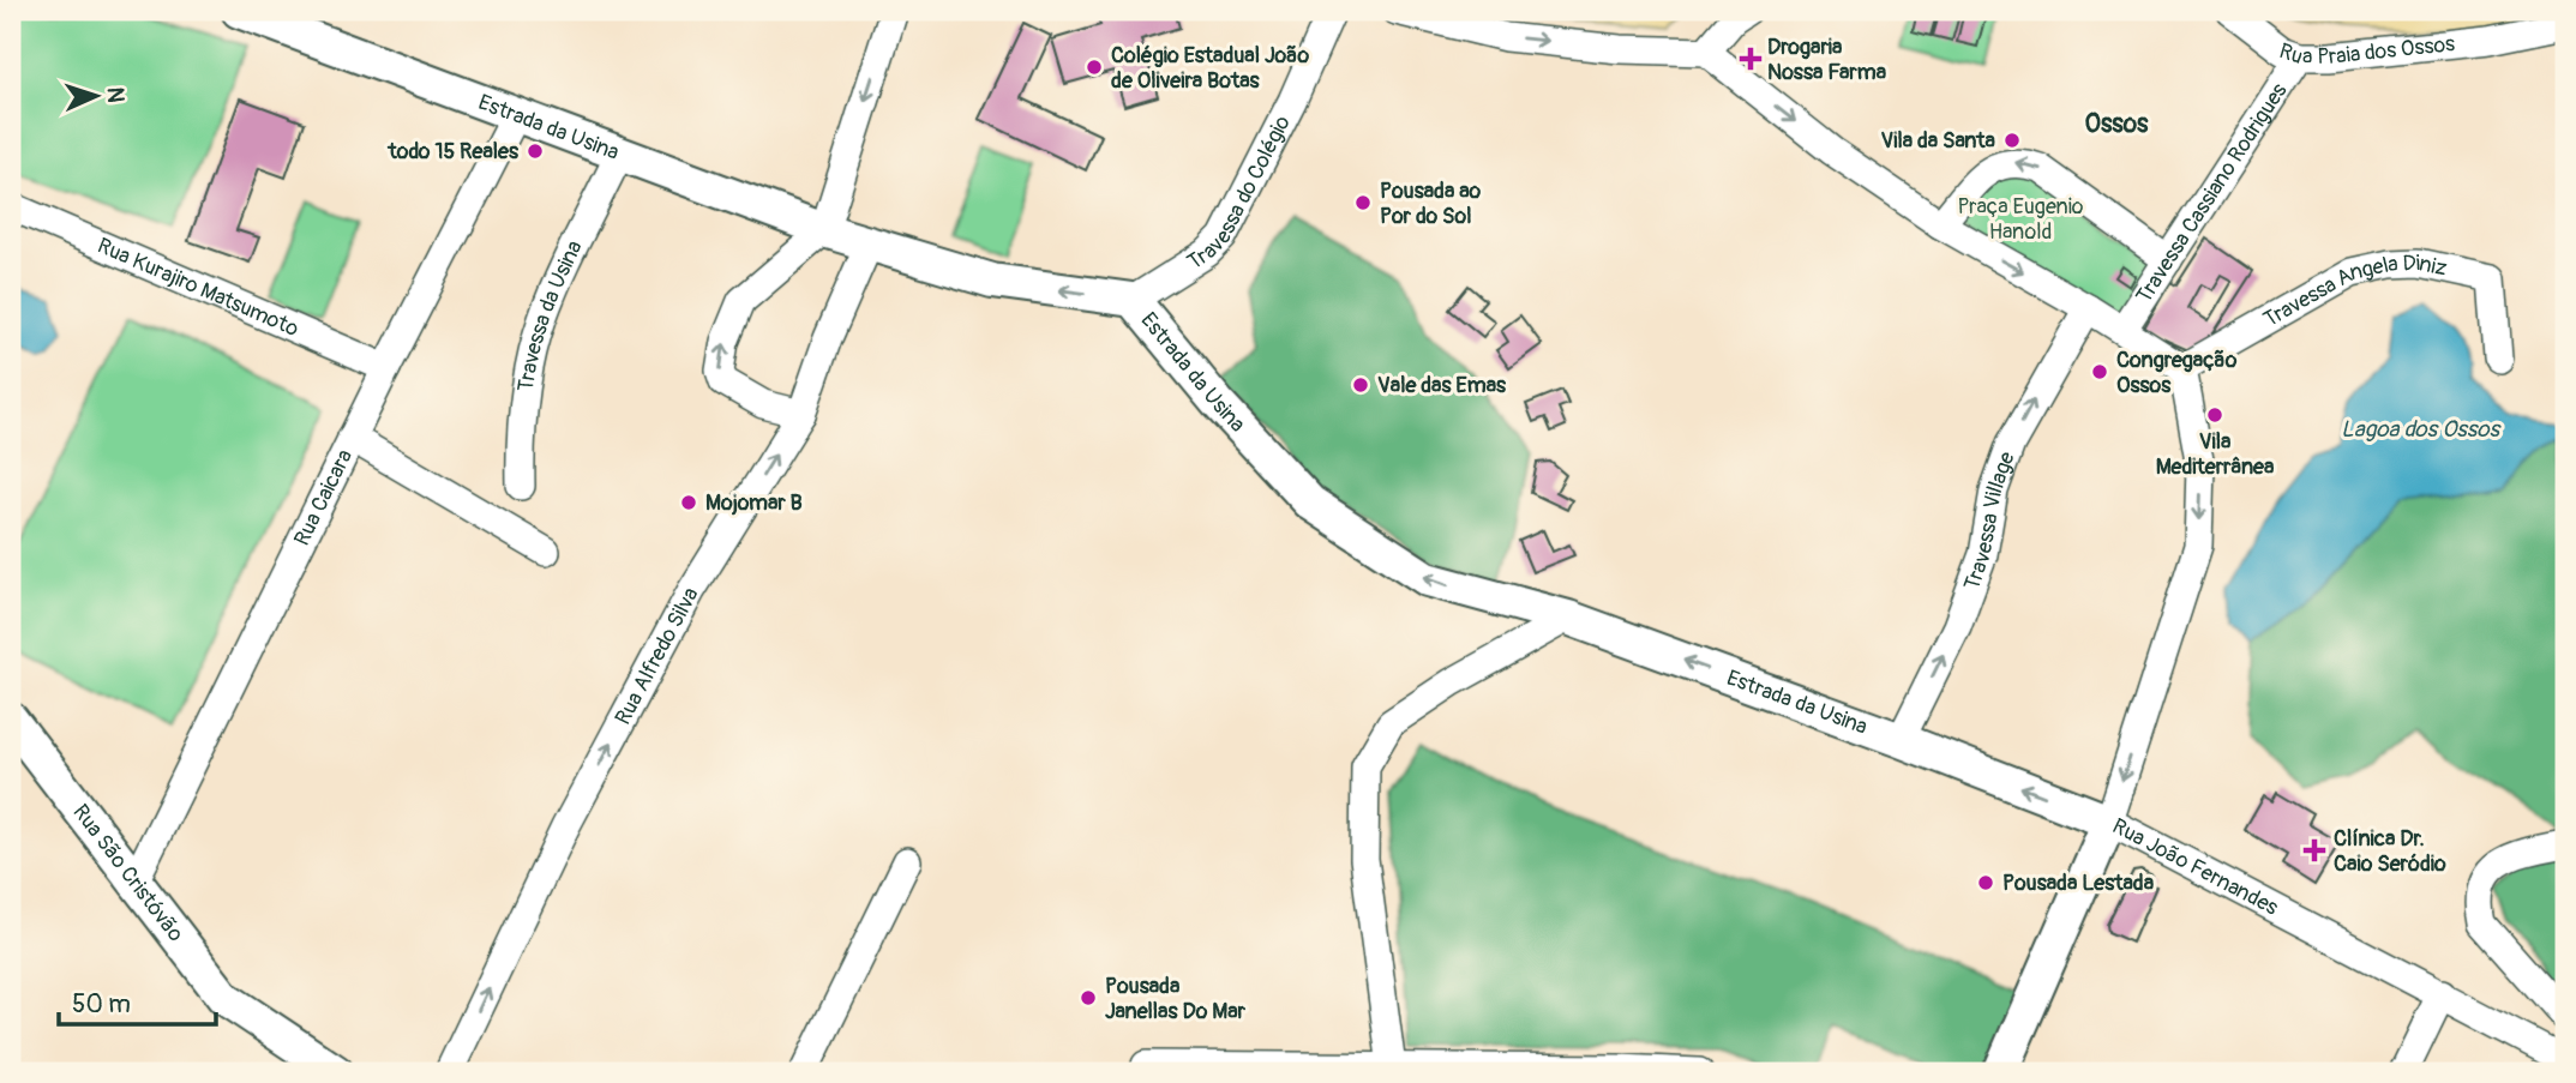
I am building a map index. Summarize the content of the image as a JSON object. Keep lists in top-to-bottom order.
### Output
{
  "streets": {
    "main road": ["Estrada da Usina", "Rua São Cristóvão"],
    "street": [
      "Rua Praia dos Ossos",
      "Travessa do Colégio",
      "Travessa Cassiano Rodrigues",
      "Rua Kurajiro Matsumoto",
      "Travessa Angela Diniz",
      "Travessa da Usina",
      "Rua Caicara",
      "Travessa Village",
      "Rua Alfredo Silva",
      "Rua João Fernandes"
    ]
  },
  "crossings": [
    ["Rua Praia dos Ossos", "Travessa Cassiano Rodrigues"],
    ["Estrada da Usina", "Travessa do Colégio"],
    ["Estrada da Usina", "Travessa da Usina"],
    ["Estrada da Usina", "Rua Caicara"],
    ["Estrada da Usina", "Travessa Village"],
    ["Estrada da Usina", "Rua Alfredo Silva"],
    ["Estrada da Usina", "Rua João Fernandes"],
    ["Rua Kurajiro Matsumoto", "Rua Caicara"],
    ["Travessa Angela Diniz", "Rua João Fernandes"],
    ["Rua Caicara", "Rua São Cristóvão"]
  ],
  "one_way": [
    "Estrada da Usina",
    "Travessa Village",
    "Rua Alfredo Silva",
    "Rua João Fernandes"
  ],
  "districts": ["Ossos"],
  "water": ["Lagoa dos Ossos"],
  "parks": ["Praça Eugenio Hanold"],
  "places": {
    "health": ["Drogaria Nossa Farma", "Clínica Dr. Caio Seródio"],
    "other": [
      "Colégio Estadual João de Oliveira Botas",
      "Vila da Santa",
      "todo 15 Reales",
      "Pousada ao Por do Sol",
      "Congregação Ossos",
      "Vale das Emas",
      "Vila Mediterrânea",
      "Mojomar B",
      "Pousada Lestada",
      "Pousada Janellas Do Mar"
    ]
  },
  "scale_bar": "50 m",
  "north": "right"
}
